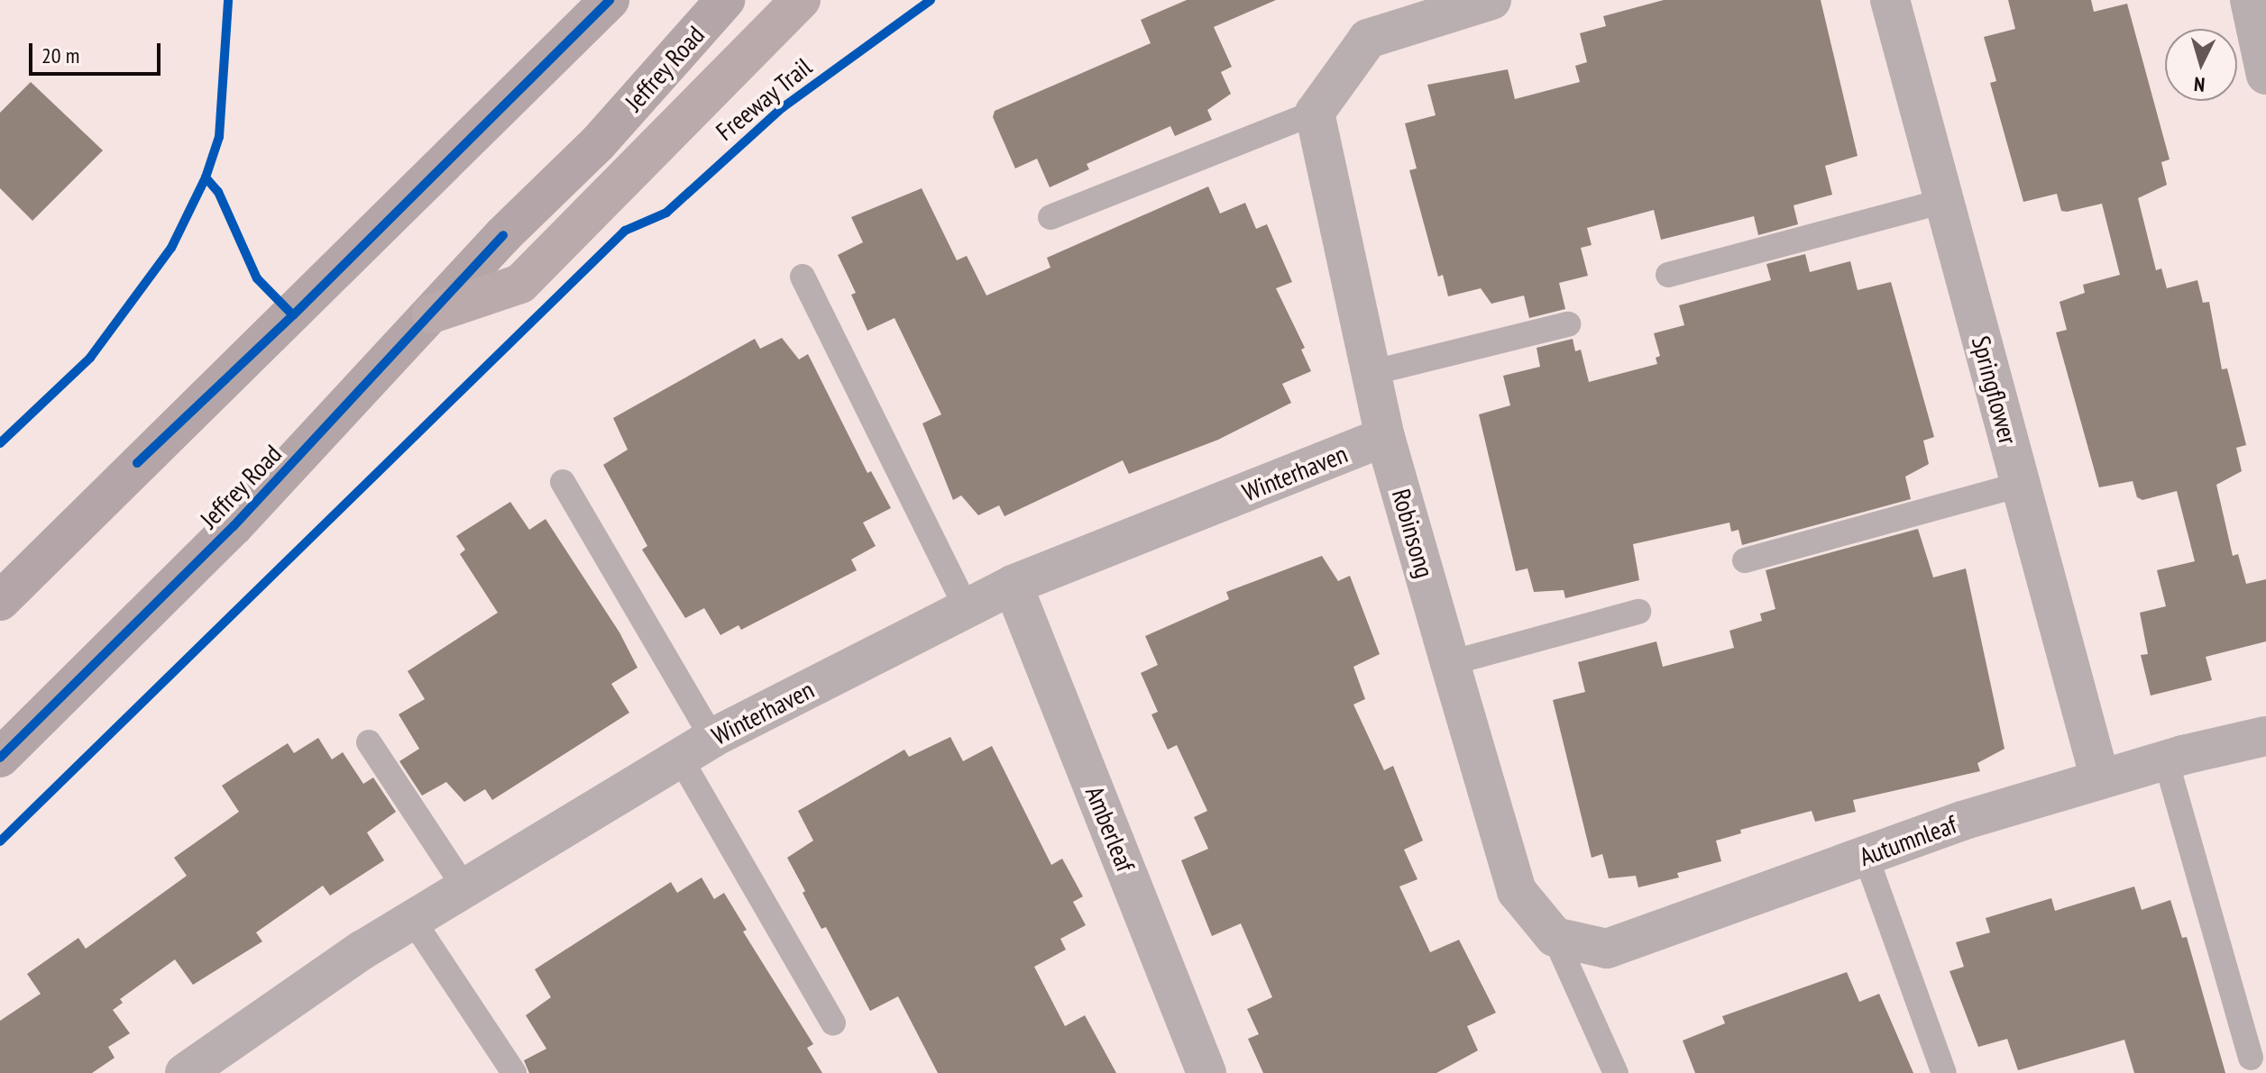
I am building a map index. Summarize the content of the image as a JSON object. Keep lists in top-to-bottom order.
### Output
{
  "streets": {
    "main road": ["Jeffrey Road"],
    "street": [
      "Springflower",
      "Winterhaven",
      "Robinsong",
      "Amberleaf",
      "Autumnleaf"
    ],
    "cycle path": ["Freeway Trail"]
  },
  "crossings": [
    ["Springflower", "Autumnleaf"],
    ["Winterhaven", "Robinsong"],
    ["Winterhaven", "Amberleaf"],
    ["Robinsong", "Autumnleaf"]
  ],
  "scale_bar": "20 m",
  "north": "bottom"
}
